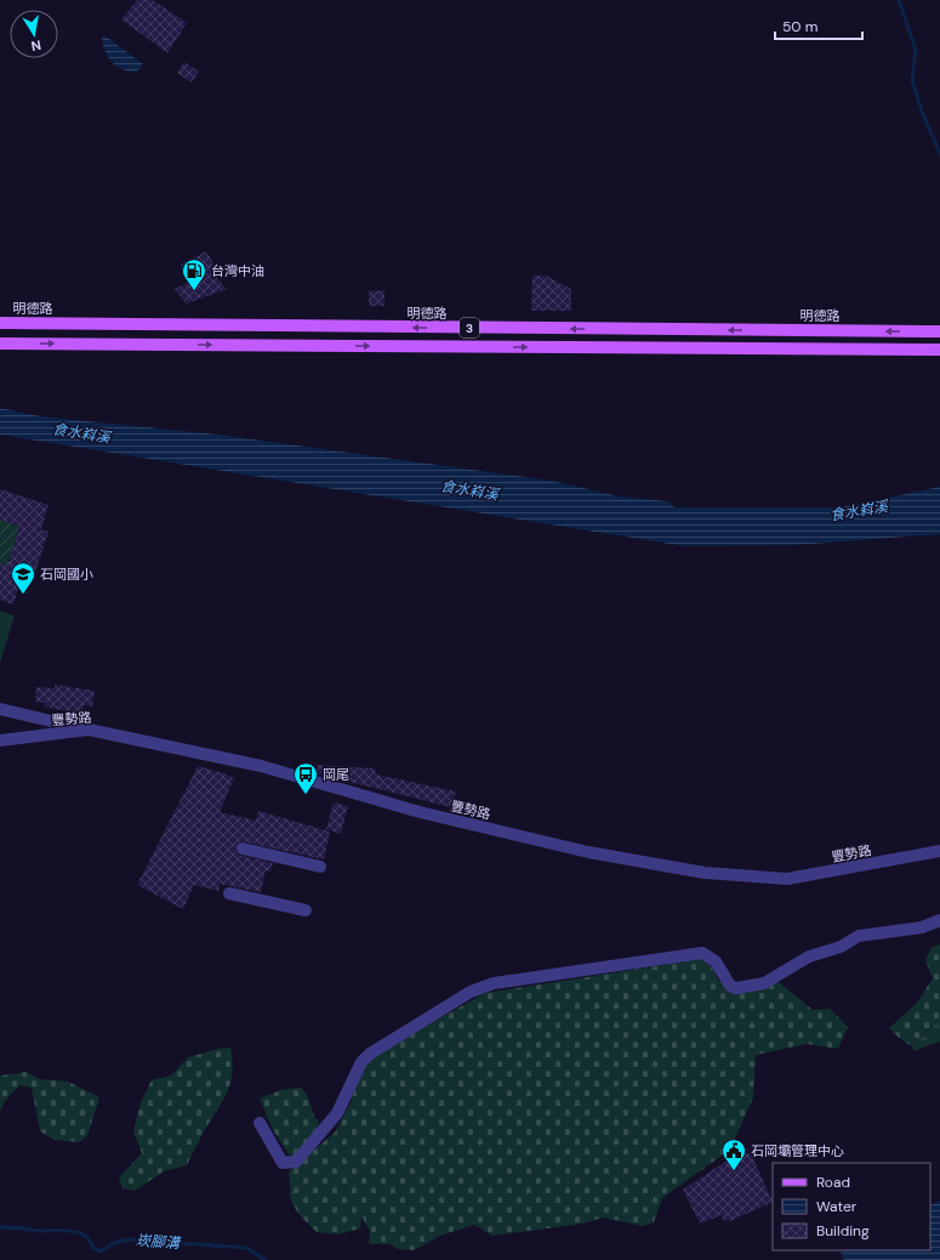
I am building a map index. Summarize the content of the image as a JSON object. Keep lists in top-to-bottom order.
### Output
{
  "streets": {
    "main road": ["明德路", "3"],
    "street": ["豐勢路"]
  },
  "water": ["食水嵙溪", "崁腳溝"],
  "places": {
    "fuel station": ["台灣中油"],
    "school or university": ["石岡國小"],
    "bus stop": ["岡尾"],
    "public building": ["石岡壩管理中心"]
  },
  "legend": ["Road", "Water", "Building"],
  "scale_bar": "50 m",
  "north": "bottom"
}
